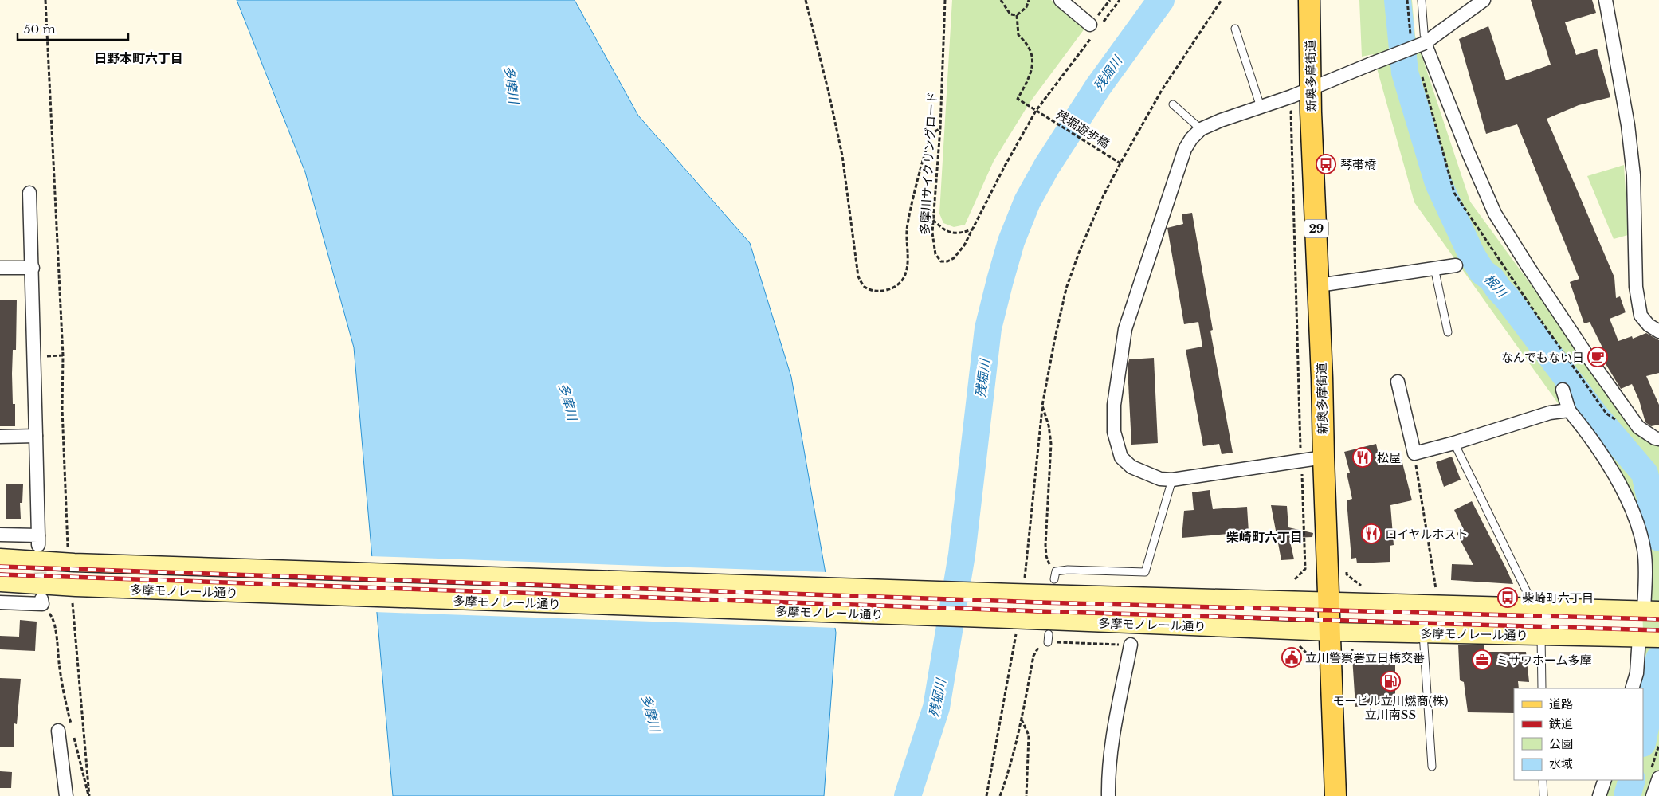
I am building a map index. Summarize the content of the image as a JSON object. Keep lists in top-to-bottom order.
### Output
{
  "streets": {
    "main road": ["新奥多摩街道", "29", "多摩モノレール通り"],
    "path": ["残堀遊歩橋", "多摩川サイクリングロード"]
  },
  "crossings": [
    ["新奥多摩街道", "多摩モノレール通り"],
    ["残堀遊歩橋", "多摩川サイクリングロード"]
  ],
  "districts": ["日野本町六丁目", "柴崎町六丁目"],
  "water": ["残堀川", "多摩川", "根川"],
  "places": {
    "bus stop": ["琴帯橋", "柴崎町六丁目"],
    "cafe": ["なんでもない日"],
    "restaurant": ["松屋", "ロイヤルホスト"],
    "public building": ["立川警察署立日橋交番"],
    "office": ["ミサワホーム多摩"],
    "fuel station": ["モービル立川燃商(株) 立川南SS"]
  },
  "legend": [
    "道路",
    "鉄道",
    "公園",
    "水域"
  ],
  "scale_bar": "50 m"
}
